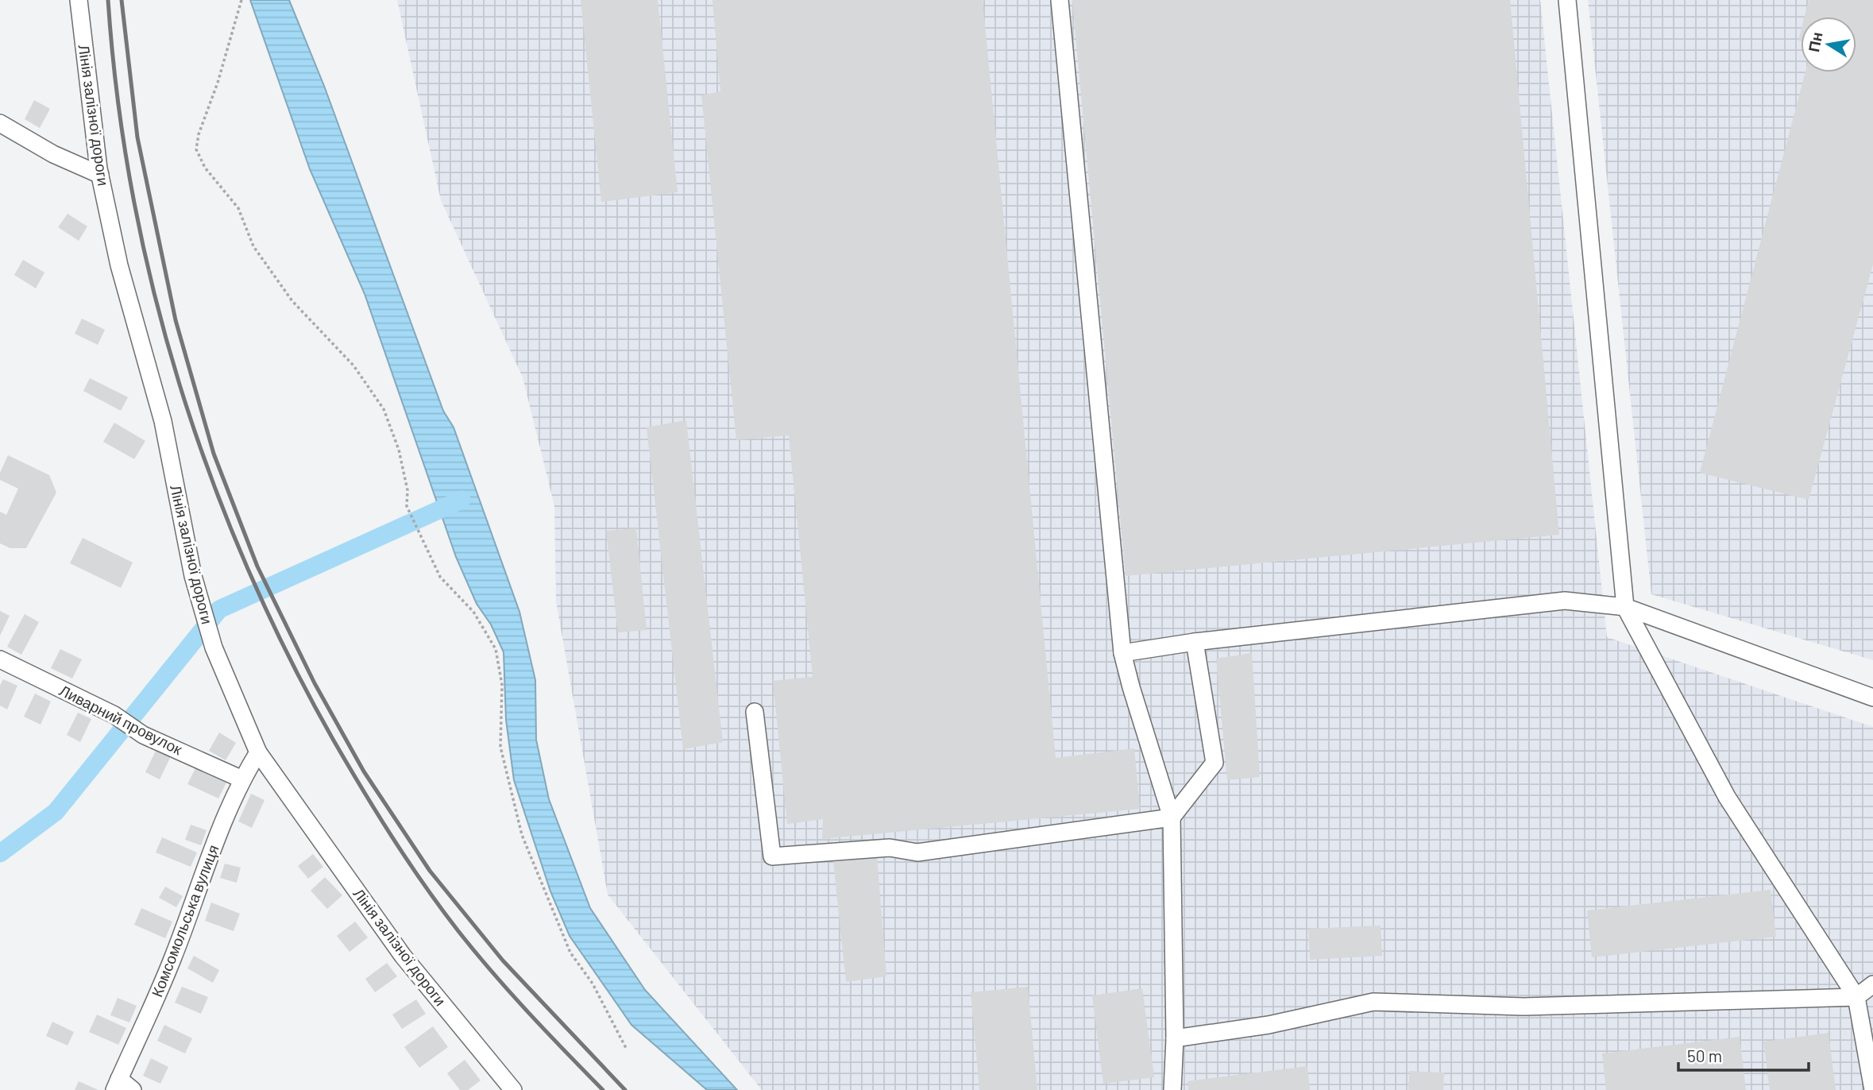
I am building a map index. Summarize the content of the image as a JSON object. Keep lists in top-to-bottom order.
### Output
{
  "streets": {
    "street": ["Лінія залізної дороги", "Ливарний провулок", "Комсомольська вулиця"]
  },
  "crossings": [
    ["Лінія залізної дороги", "Комсомольська вулиця"],
    ["Ливарний провулок", "Комсомольська вулиця"]
  ],
  "scale_bar": "50 m",
  "north": "left"
}
